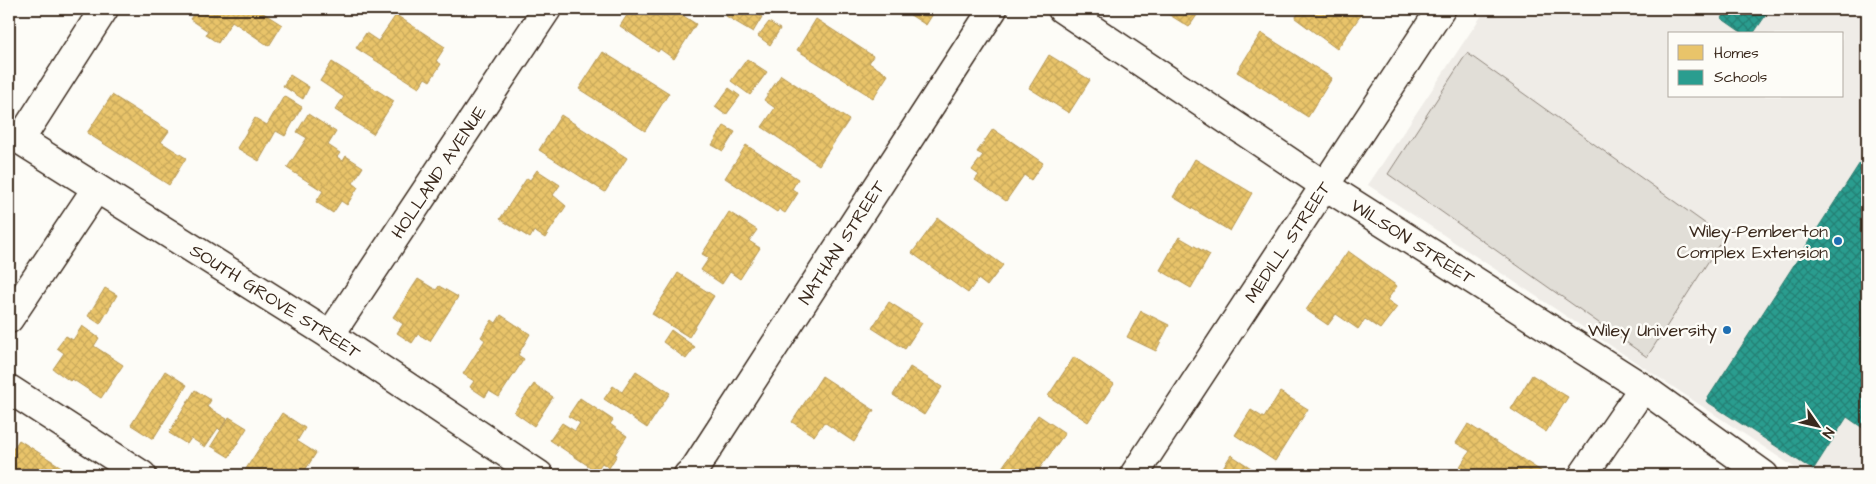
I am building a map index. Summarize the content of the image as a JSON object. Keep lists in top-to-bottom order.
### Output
{
  "streets": {
    "street": [
      "HOLLAND AVENUE",
      "MEDILL STREET",
      "WILSON STREET",
      "NATHAN STREET",
      "SOUTH GROVE STREET"
    ]
  },
  "crossings": [
    ["HOLLAND AVENUE", "SOUTH GROVE STREET"],
    ["MEDILL STREET", "WILSON STREET"]
  ],
  "places": ["Wiley-Pemberton Complex Extension", "Wiley University"],
  "legend": ["Homes", "Schools"],
  "north": "bottom right"
}
